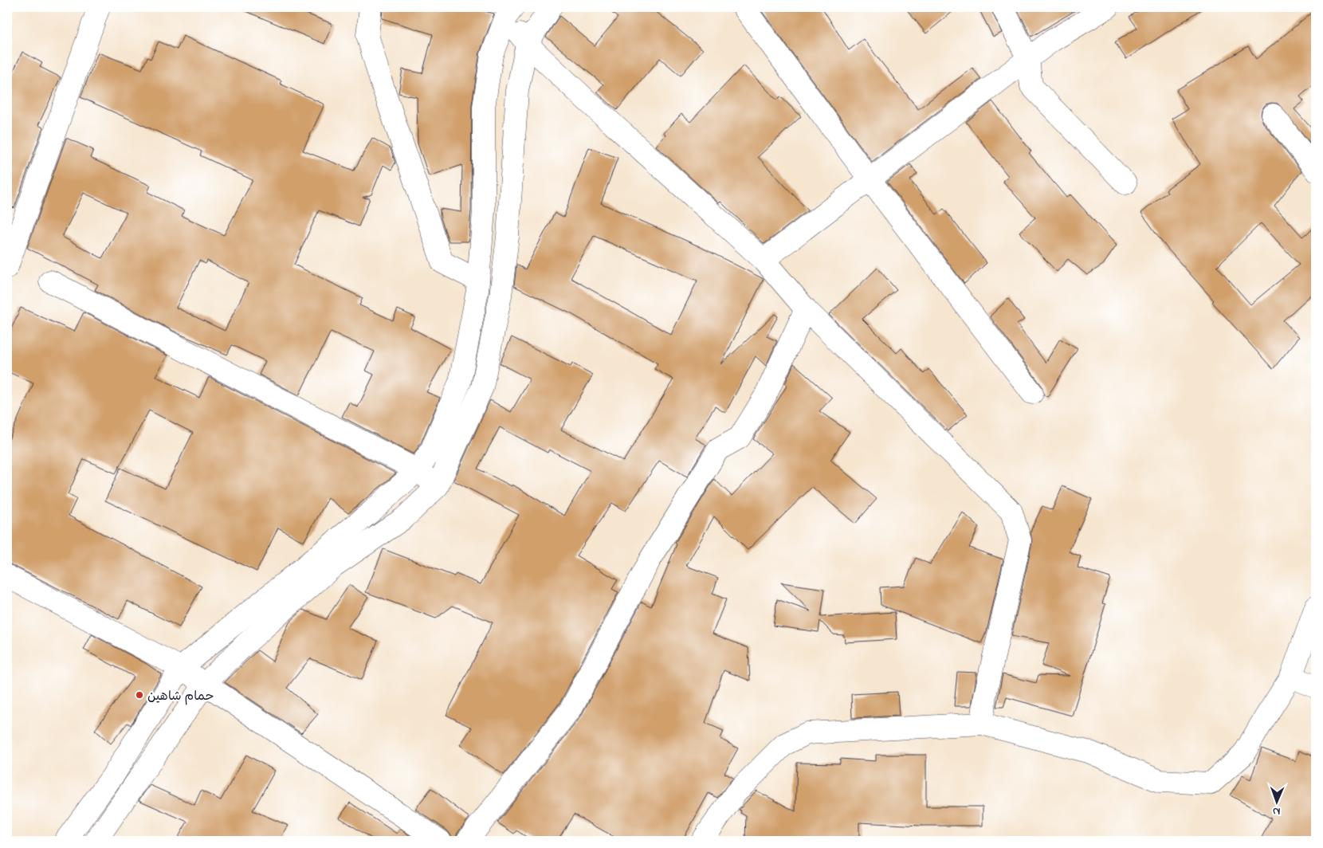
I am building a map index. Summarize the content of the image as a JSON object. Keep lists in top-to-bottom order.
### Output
{
  "places": ["حمام شاهین"],
  "north": "bottom"
}
